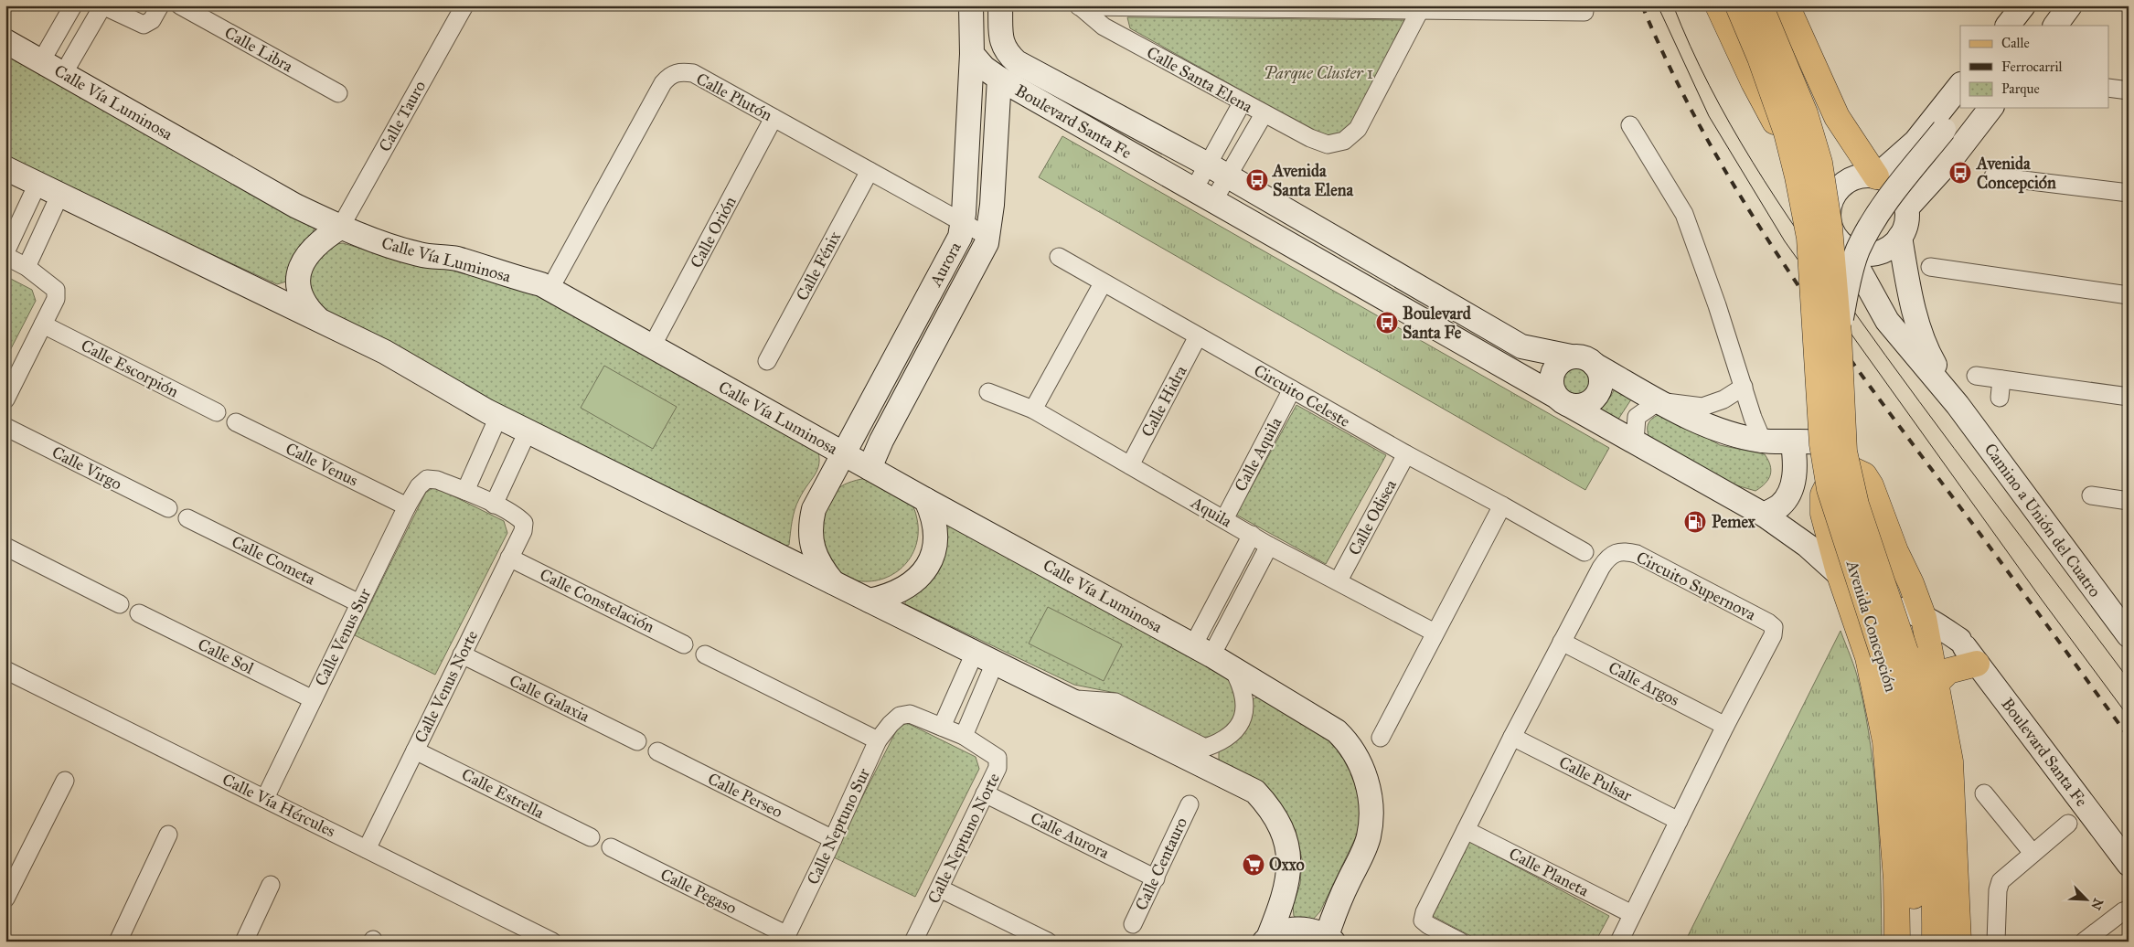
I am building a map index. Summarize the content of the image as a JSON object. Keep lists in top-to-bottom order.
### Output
{
  "streets": {
    "main road": ["Avenida Concepción"],
    "street": [
      "Calle Libra",
      "Calle Santa Elena",
      "Calle Plutón",
      "Calle Vía Luminosa",
      "Calle Tauro",
      "Boulevard Santa Fe",
      "Calle Orión",
      "Aurora",
      "Calle Fénix",
      "Calle Escorpión",
      "Circuito Celeste",
      "Calle Hidra",
      "Calle Aquila",
      "Calle Venus",
      "Calle Virgo",
      "Aquila",
      "Calle Odisea",
      "Camino a Unión del Cuatro",
      "Calle Cometa",
      "Circuito Supernova",
      "Calle Constelación",
      "Calle Venus Sur",
      "Calle Sol",
      "Calle Argos",
      "Calle Venus Norte",
      "Calle Galaxia",
      "Calle Pulsar",
      "Calle Estrella",
      "Calle Perseo",
      "Calle Vía Hércules",
      "Calle Neptuno Sur",
      "Calle Aurora",
      "Calle Neptuno Norte",
      "Calle Centauro",
      "Calle Planeta",
      "Calle Pegaso"
    ]
  },
  "crossings": [
    ["Calle Plutón", "Calle Vía Luminosa"],
    ["Calle Plutón", "Calle Orión"],
    ["Calle Plutón", "Aurora"],
    ["Calle Plutón", "Calle Fénix"],
    ["Calle Vía Luminosa", "Calle Tauro"],
    ["Calle Vía Luminosa", "Calle Orión"],
    ["Calle Vía Luminosa", "Aurora"],
    ["Boulevard Santa Fe", "Aurora"],
    ["Circuito Celeste", "Calle Hidra"],
    ["Circuito Celeste", "Calle Aquila"],
    ["Circuito Celeste", "Calle Odisea"],
    ["Calle Hidra", "Aquila"],
    ["Calle Aquila", "Aquila"],
    ["Calle Venus", "Calle Venus Sur"],
    ["Aquila", "Calle Odisea"],
    ["Calle Cometa", "Calle Venus Sur"],
    ["Circuito Supernova", "Calle Argos"],
    ["Circuito Supernova", "Calle Pulsar"],
    ["Circuito Supernova", "Calle Planeta"],
    ["Calle Constelación", "Calle Venus Norte"],
    ["Calle Venus Sur", "Calle Sol"],
    ["Calle Venus Sur", "Calle Vía Hércules"],
    ["Calle Venus Norte", "Calle Galaxia"],
    ["Calle Venus Norte", "Calle Estrella"],
    ["Calle Venus Norte", "Calle Vía Hércules"],
    ["Calle Perseo", "Calle Neptuno Sur"],
    ["Calle Neptuno Sur", "Calle Neptuno Norte"],
    ["Calle Neptuno Sur", "Calle Pegaso"],
    ["Calle Aurora", "Calle Neptuno Norte"],
    ["Calle Aurora", "Calle Centauro"]
  ],
  "parks": ["Parque Cluster 1"],
  "places": {
    "bus stop": ["Avenida Concepción", "Avenida Santa Elena", "Boulevard Santa Fe"],
    "fuel station": ["Pemex"],
    "supermarket": ["Oxxo"]
  },
  "legend": ["Calle", "Ferrocarril", "Parque"],
  "north": "bottom right"
}
